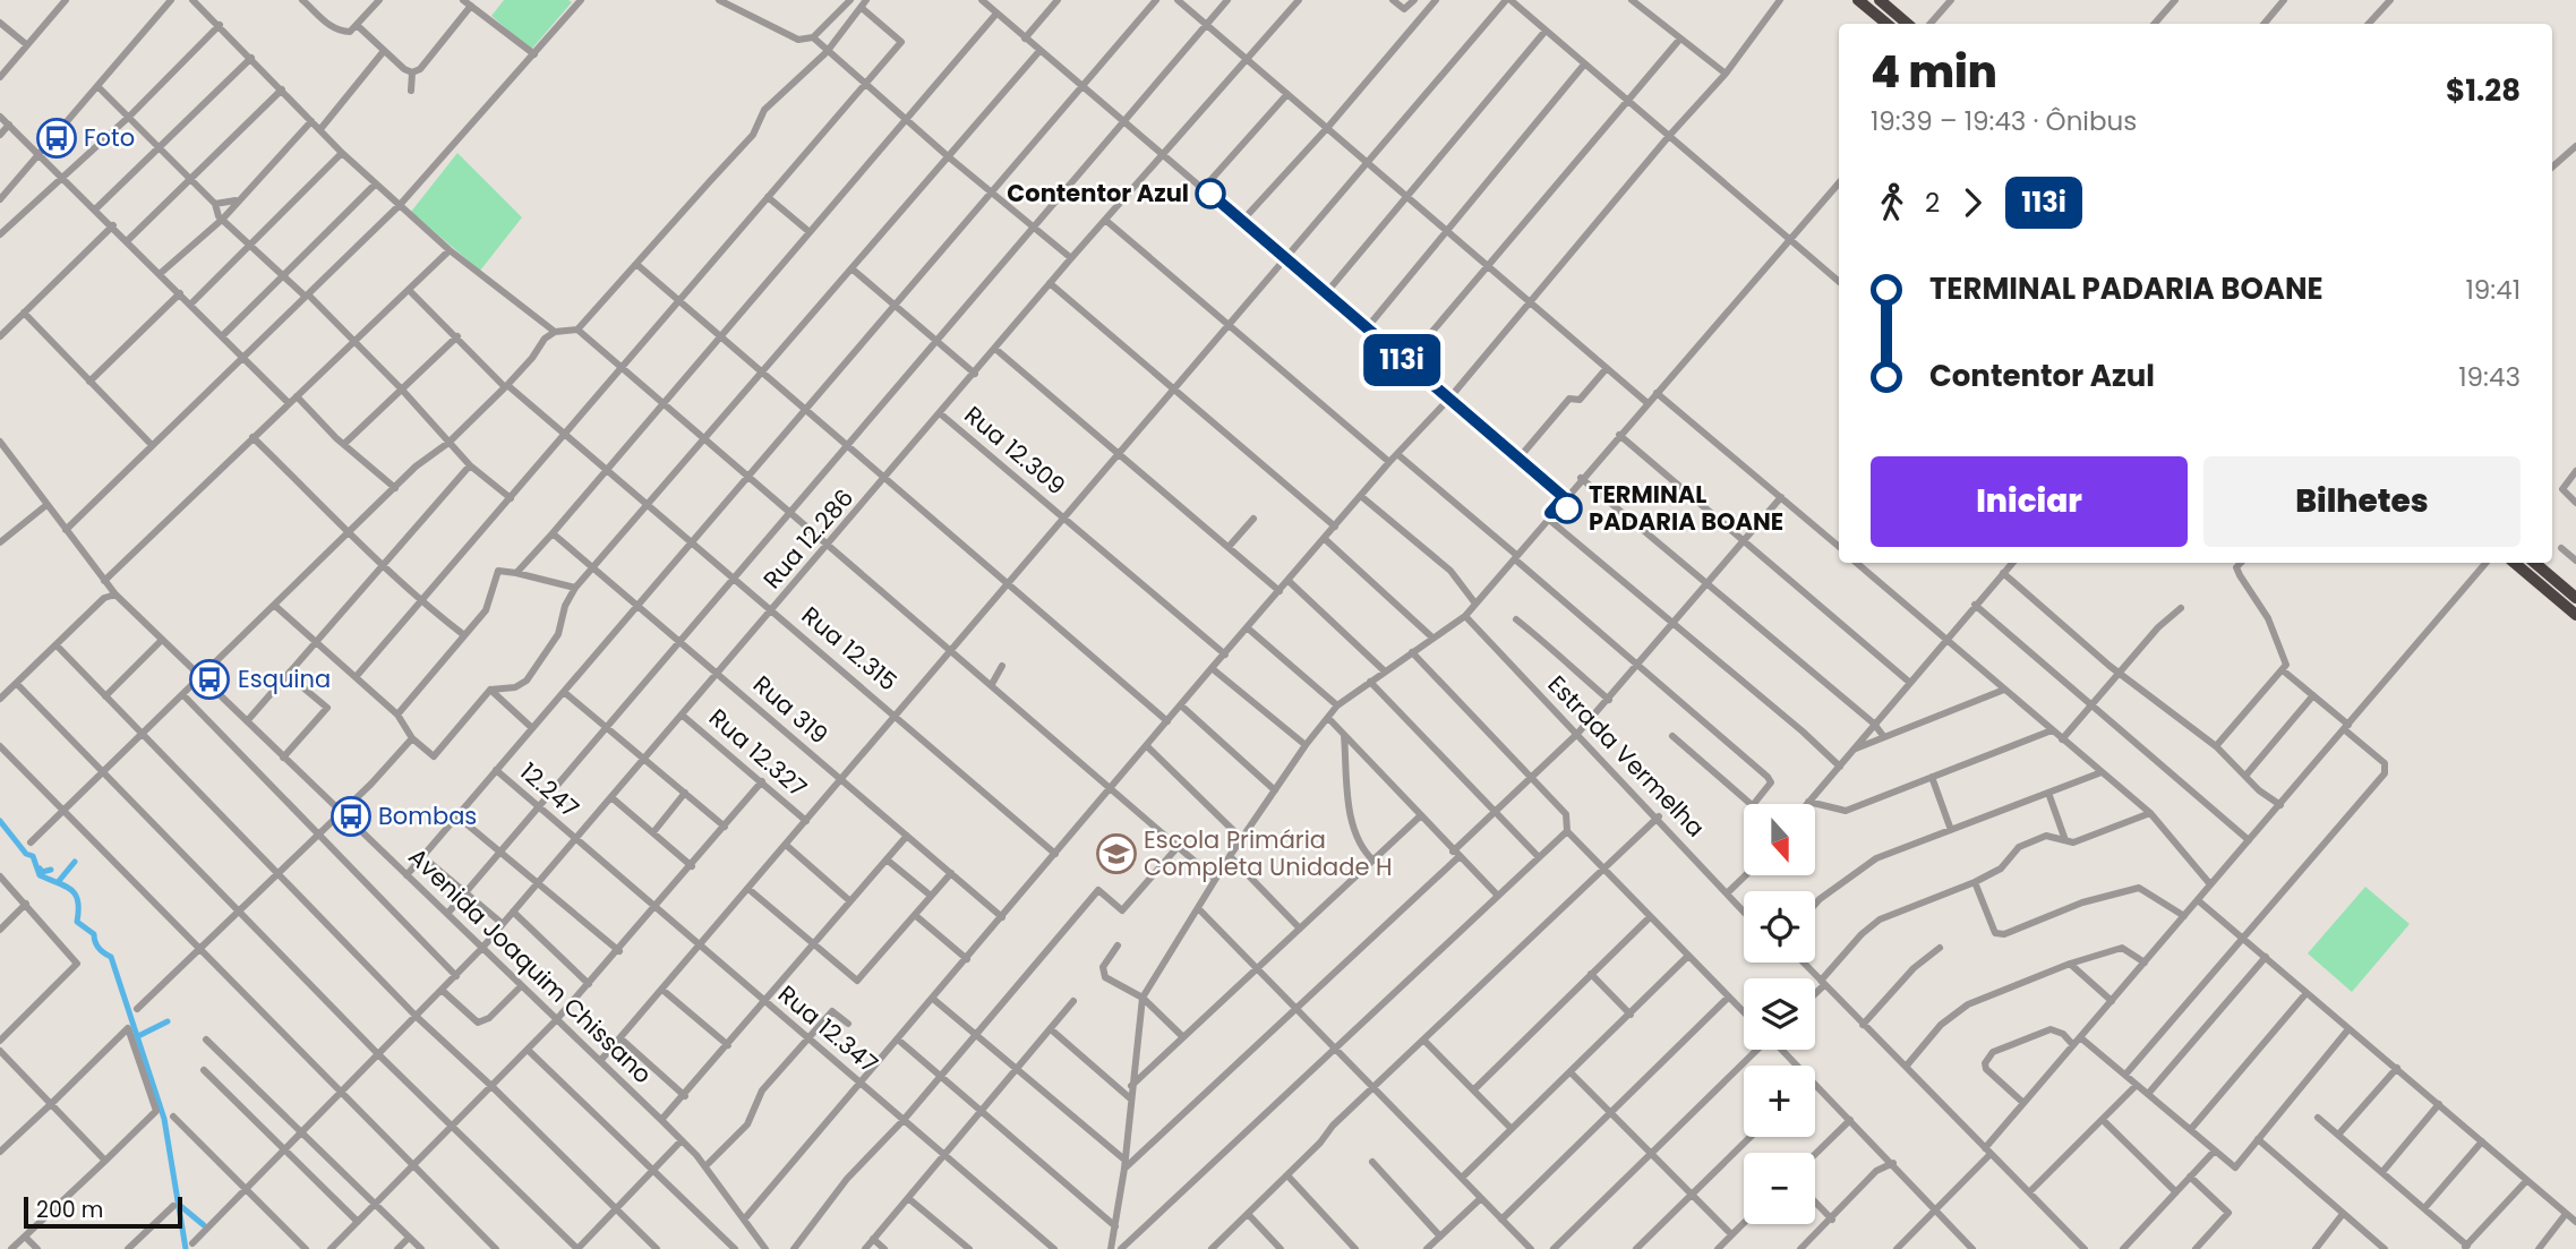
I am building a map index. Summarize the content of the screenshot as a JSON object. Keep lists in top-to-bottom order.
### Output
{
  "streets": {
    "street": [
      "Rua 12.309",
      "Rua 12.286",
      "Rua 12.315",
      "Rua 319",
      "Rua 12.327",
      "Estrada Vermelha",
      "12.247",
      "Avenida Joaquim Chissano",
      "Rua 12.347"
    ]
  },
  "crossings": [
    ["Rua 12.309", "Rua 12.286"],
    ["Rua 12.286", "Rua 12.315"],
    ["Rua 12.286", "Rua 319"],
    ["Rua 12.286", "Rua 12.327"],
    ["Rua 12.286", "12.247"],
    ["Rua 12.286", "Avenida Joaquim Chissano"],
    ["Rua 12.286", "Rua 12.347"],
    ["12.247", "Rua 12.347"]
  ],
  "places": {
    "bus stop": ["Foto", "Esquina", "Bombas"],
    "other": ["Contentor Azul", "TERMINAL PADARIA BOANE"],
    "school or university": ["Escola Primária Completa Unidade H"]
  },
  "lines": ["bus line 113i"],
  "scale_bar": "200 m",
  "north": "bottom",
  "page": {
    "on_map": "113i",
    "heading": ["4 min", "19:39 – 19:43 · Ônibus", "$1.28"],
    "legs": ["2", "113i"],
    "list": [
      {
        "name": "TERMINAL PADARIA BOANE",
        "value": "19:41"
      },
      {
        "name": "Contentor Azul",
        "value": "19:43"
      }
    ],
    "buttons": ["Iniciar", "Bilhetes"],
    "map_buttons": ["+", "−"],
    "scale": "200 m"
  }
}
